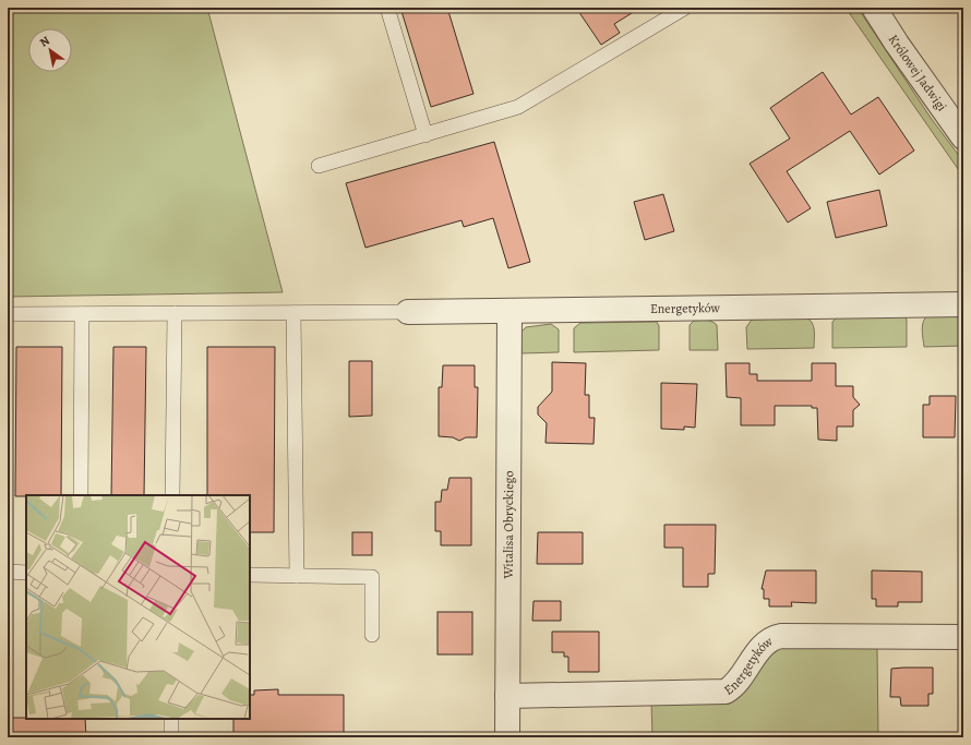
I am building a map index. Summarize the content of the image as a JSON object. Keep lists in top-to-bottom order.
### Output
{
  "streets": {
    "street": ["Królowej Jadwigi", "Energetyków", "Witalisa Obryckiego"]
  },
  "crossings": [
    ["Energetyków", "Witalisa Obryckiego"]
  ],
  "north": "top left"
}
